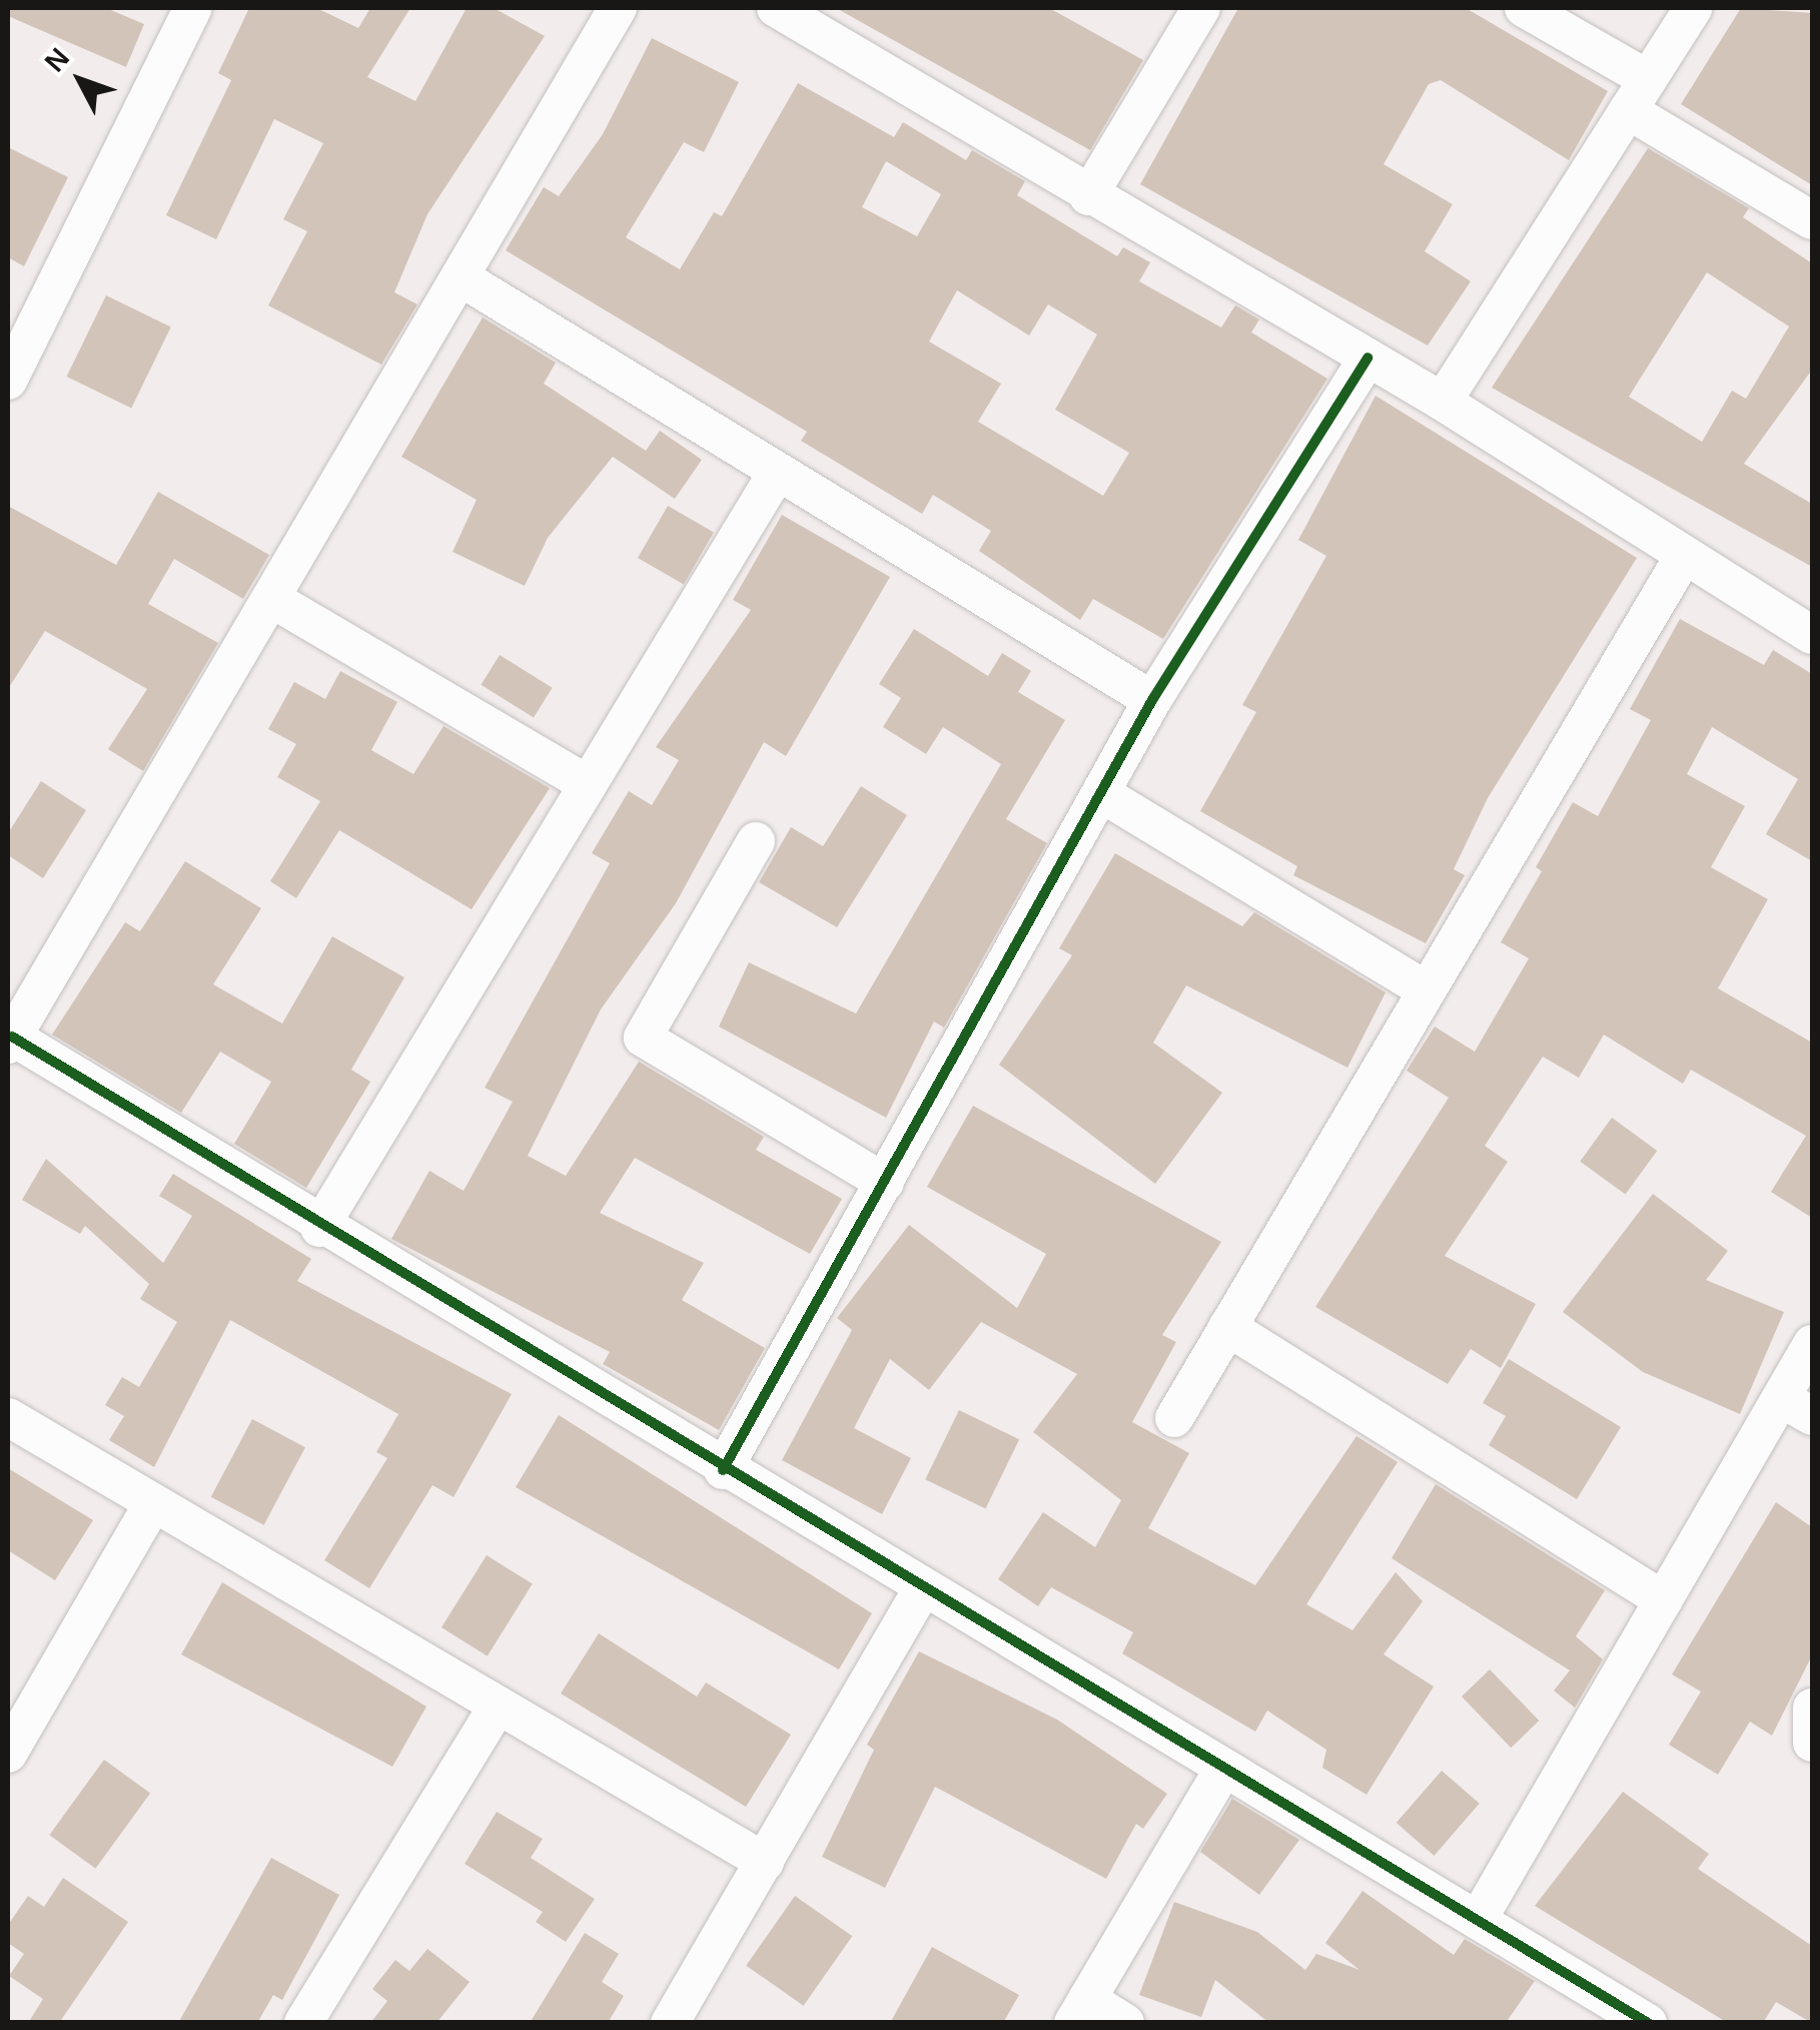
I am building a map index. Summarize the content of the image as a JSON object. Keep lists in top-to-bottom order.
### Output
{
  "north": "top left"
}
